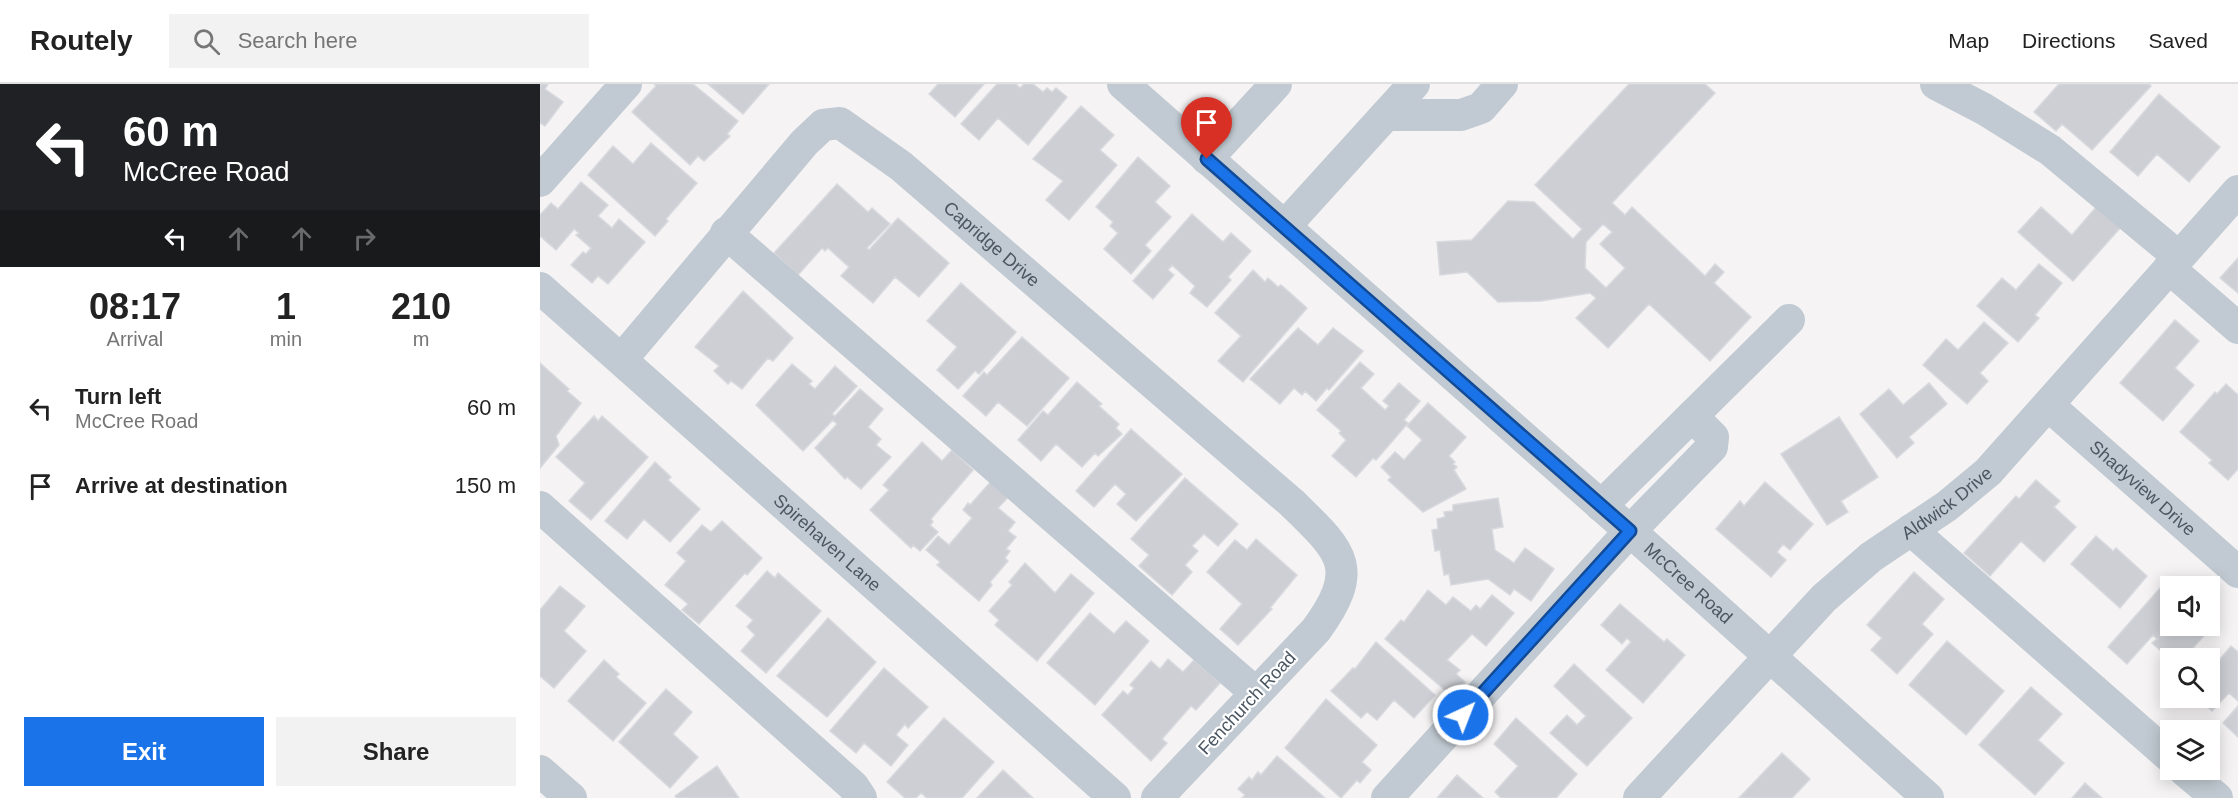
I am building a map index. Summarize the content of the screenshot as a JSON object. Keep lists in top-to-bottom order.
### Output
{
  "streets": {
    "street": [
      "Capridge Drive",
      "Shadyview Drive",
      "Aldwick Drive",
      "Spirehaven Lane",
      "McCree Road",
      "Fenchurch Road"
    ]
  },
  "crossings": [
    ["Capridge Drive", "Spirehaven Lane"],
    ["Capridge Drive", "Fenchurch Road"],
    ["Shadyview Drive", "Aldwick Drive"],
    ["Aldwick Drive", "McCree Road"]
  ],
  "page": {
    "header": "Routely",
    "search": "Search here",
    "nav": ["Map", "Directions", "Saved"],
    "turn": ["60 m", "McCree Road"],
    "eta": [
      "08:17",
      "Arrival",
      "1",
      "min",
      "210",
      "m"
    ],
    "list": [
      {
        "name": "Turn left",
        "note": "McCree Road",
        "value": "60 m"
      },
      {
        "name": "Arrive at destination",
        "value": "150 m"
      }
    ],
    "buttons": ["Exit", "Share"]
  }
}
